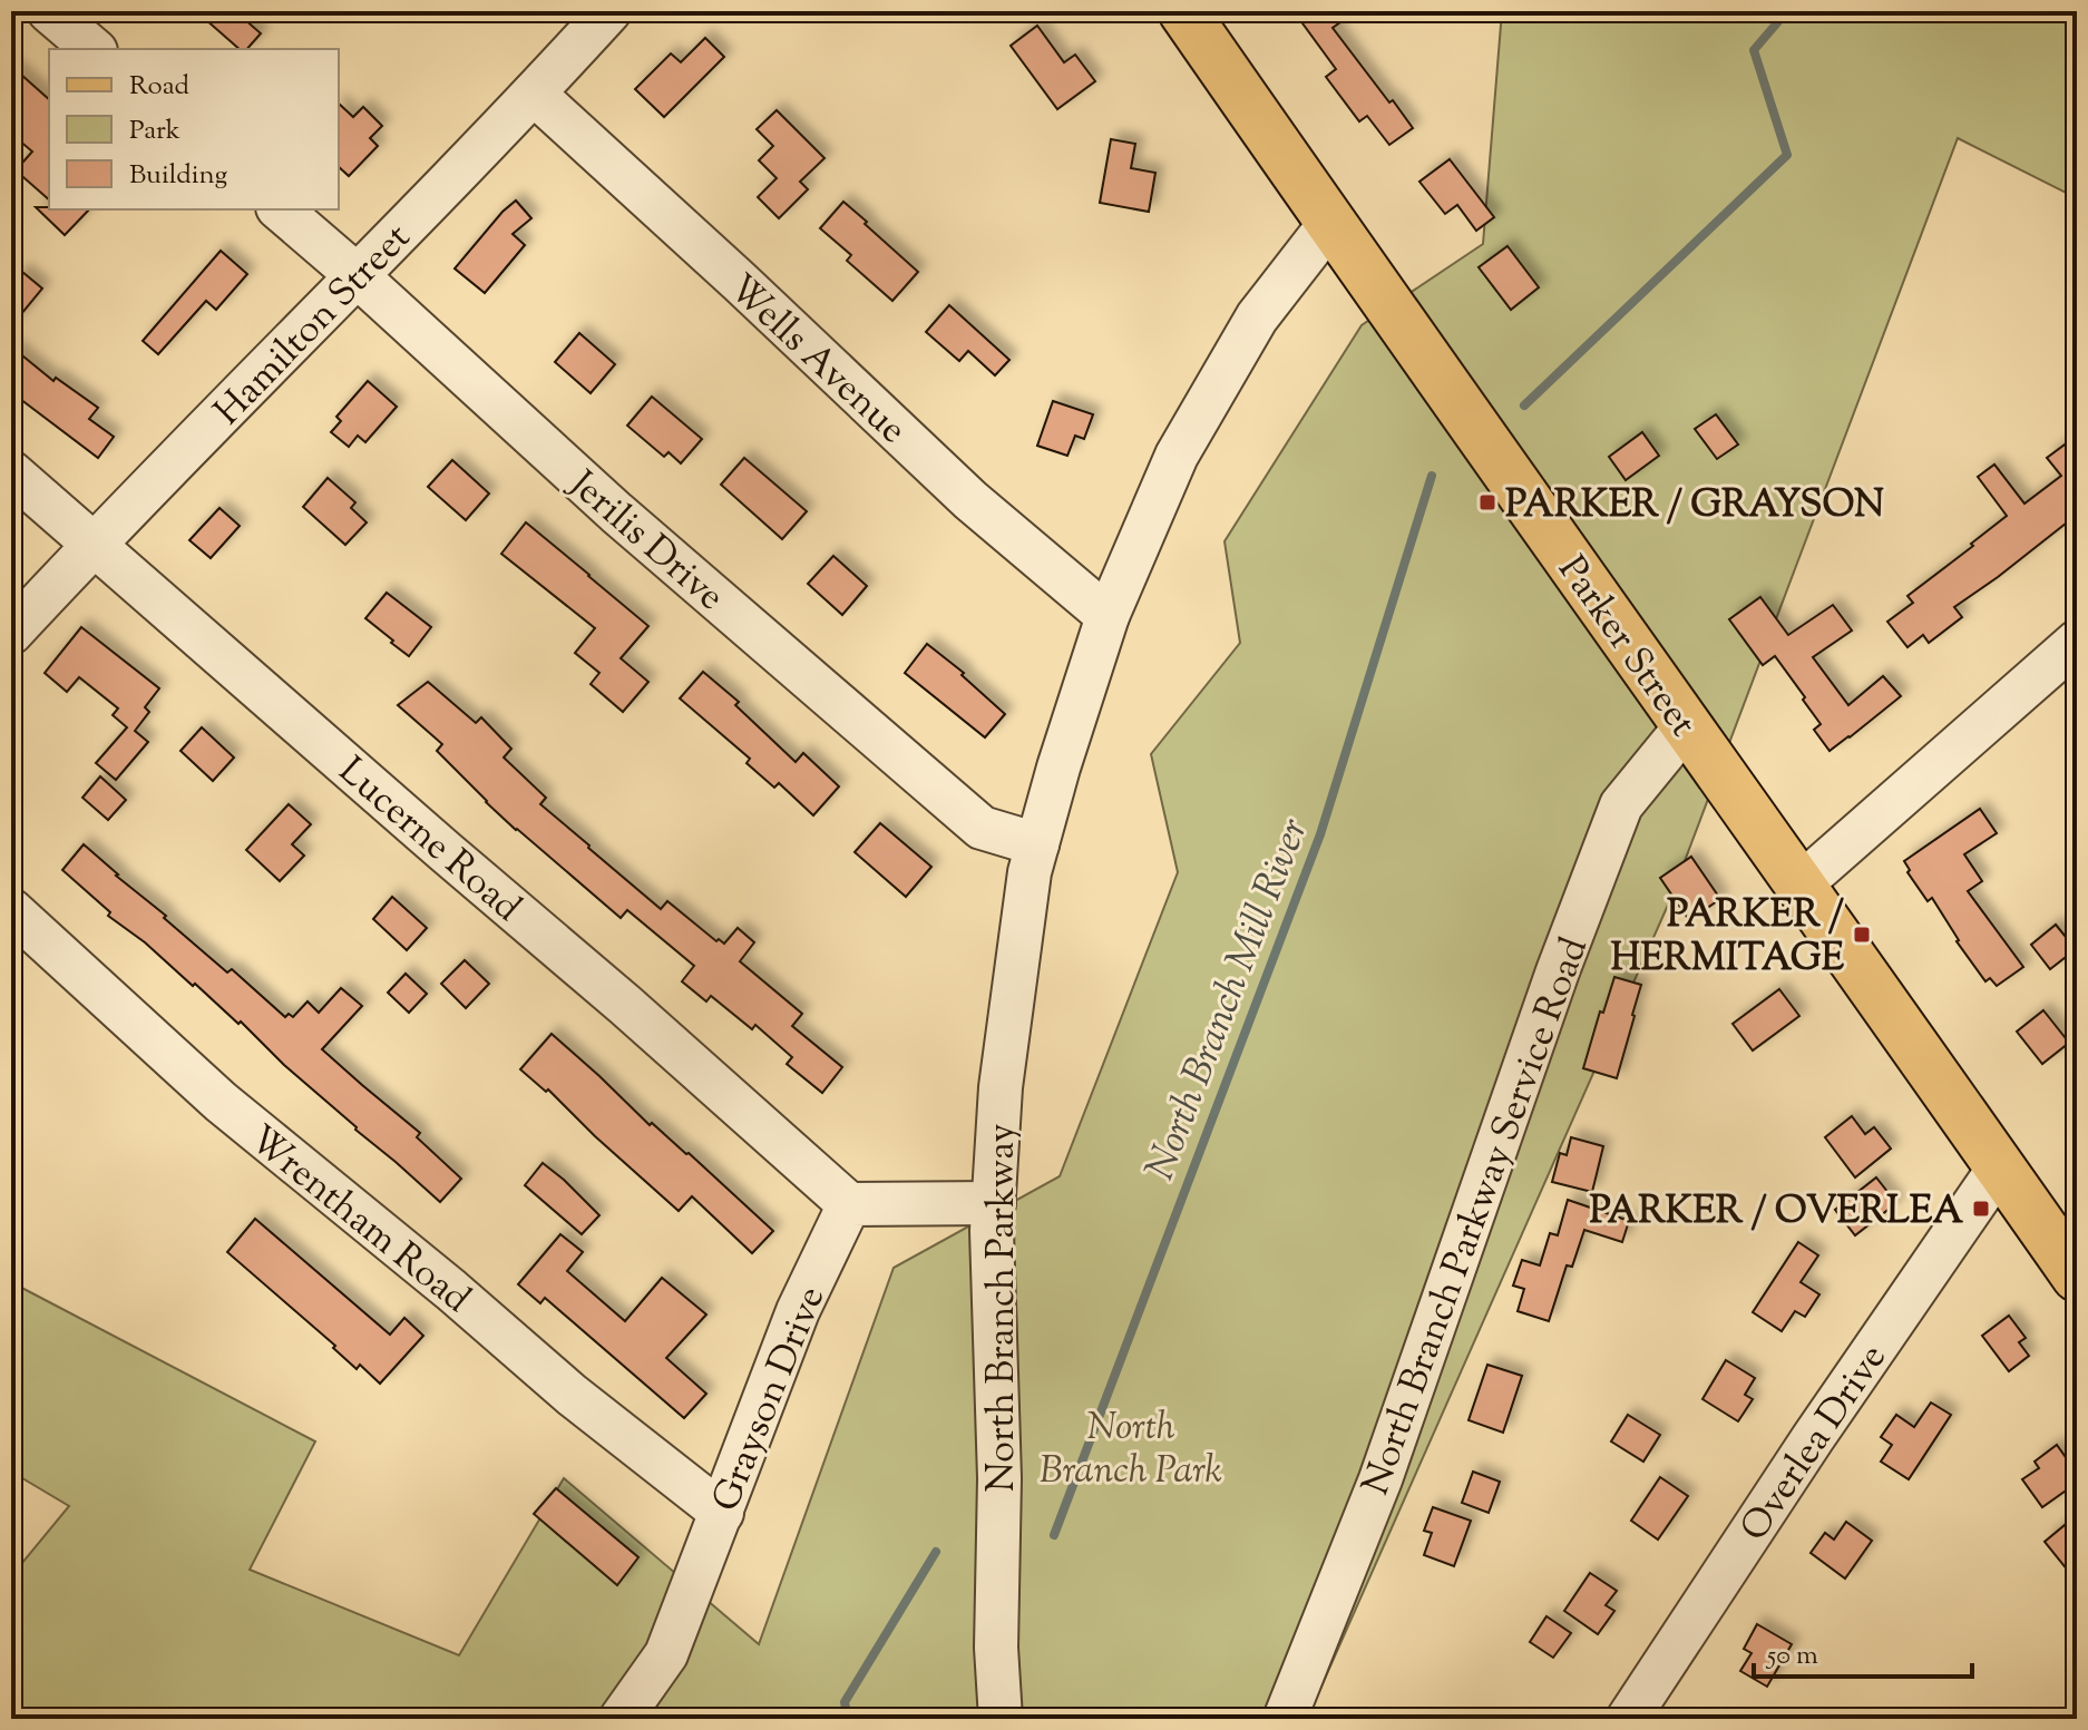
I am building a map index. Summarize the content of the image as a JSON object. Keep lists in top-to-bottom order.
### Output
{
  "streets": {
    "main road": ["Parker Street"],
    "street": [
      "Hamilton Street",
      "Wells Avenue",
      "Jerilis Drive",
      "Lucerne Road",
      "North Branch Parkway Service Road",
      "Wrentham Road",
      "North Branch Parkway",
      "Grayson Drive",
      "Overlea Drive"
    ]
  },
  "crossings": [
    ["Hamilton Street", "Wells Avenue"],
    ["Hamilton Street", "Jerilis Drive"],
    ["Hamilton Street", "Lucerne Road"],
    ["Wells Avenue", "North Branch Parkway"],
    ["Jerilis Drive", "North Branch Parkway"],
    ["Parker Street", "North Branch Parkway Service Road"],
    ["Parker Street", "North Branch Parkway"],
    ["Parker Street", "Overlea Drive"],
    ["Lucerne Road", "Grayson Drive"],
    ["Wrentham Road", "Grayson Drive"]
  ],
  "water": ["North Branch Mill River"],
  "parks": ["North Branch Park"],
  "places": {
    "transit": ["PARKER / GRAYSON", "PARKER / HERMITAGE", "PARKER / OVERLEA"]
  },
  "legend": ["Road", "Park", "Building"],
  "scale_bar": "50 m"
}
